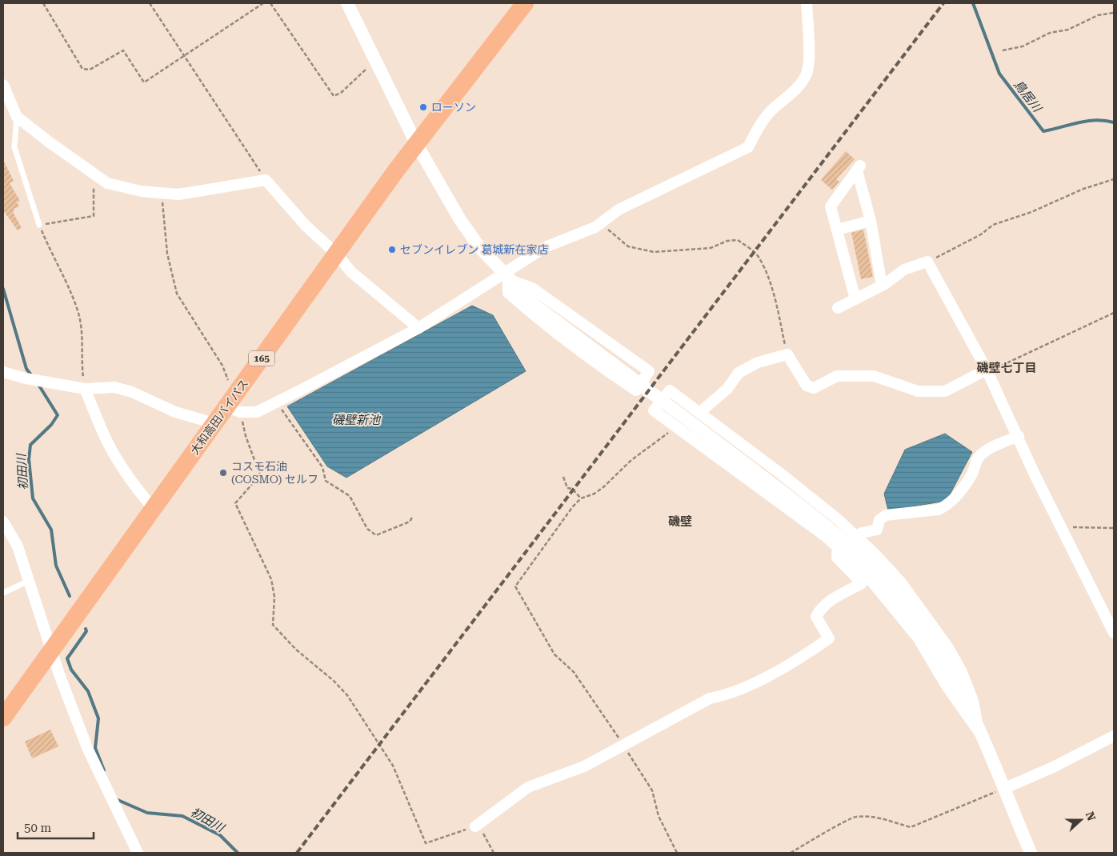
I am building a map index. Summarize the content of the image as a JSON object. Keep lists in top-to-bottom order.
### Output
{
  "streets": {
    "highway": ["165", "大和高田バイパス"]
  },
  "districts": ["磯壁七丁目", "磯壁"],
  "water": ["鳥居川", "磯壁新池", "初田川"],
  "places": ["ローソン", "セブンイレブン 葛城新在家店", "コスモ石油 (COSMO) セルフ"],
  "scale_bar": "50 m",
  "north": "right"
}
